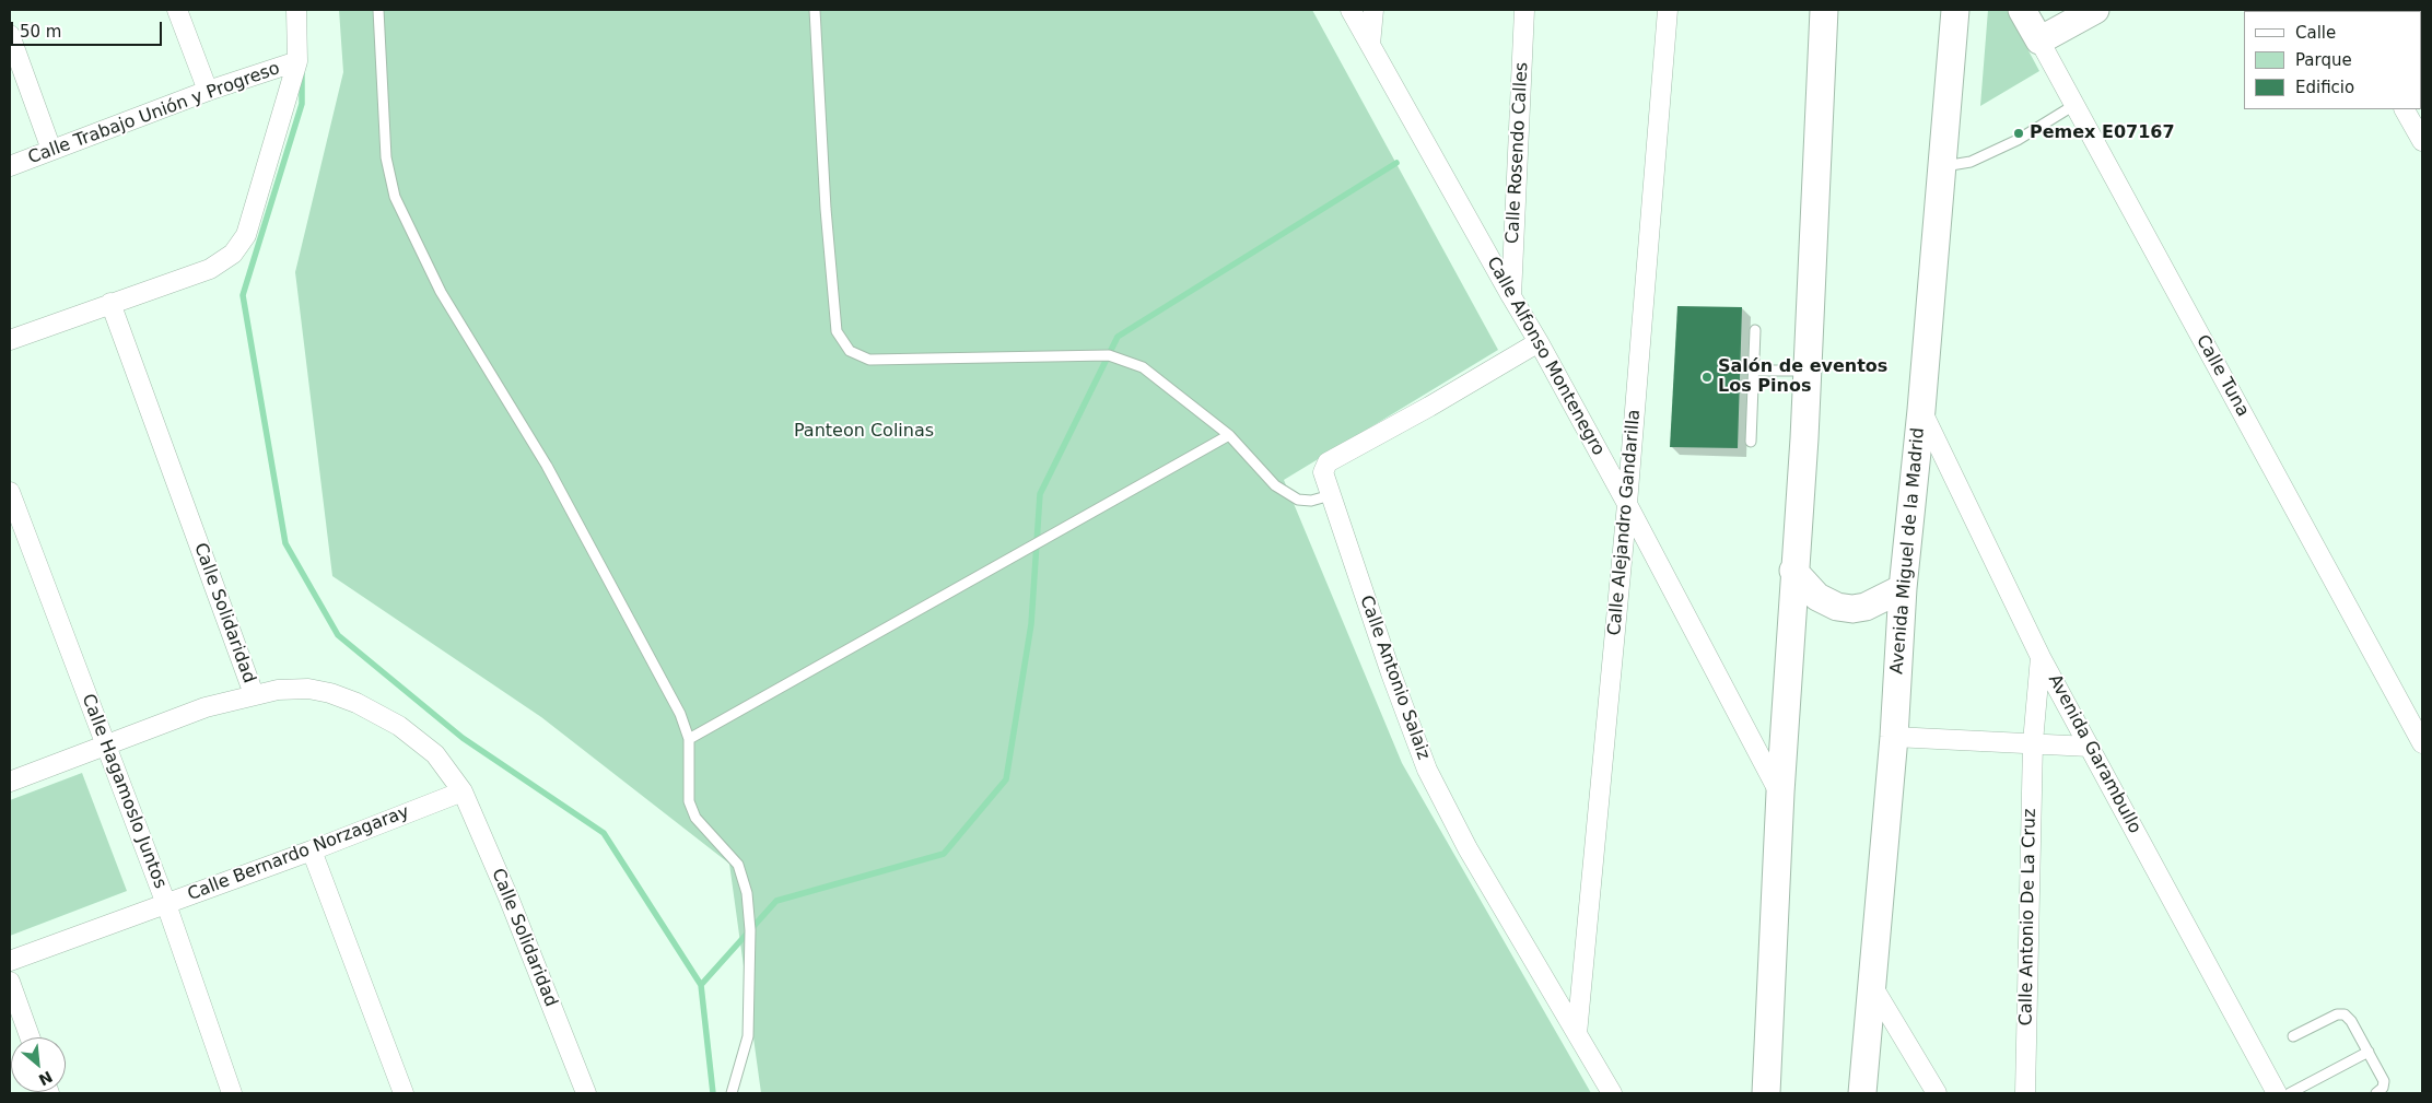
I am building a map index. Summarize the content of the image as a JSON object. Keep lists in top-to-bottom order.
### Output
{
  "streets": {
    "main road": ["Calle Tuna", "Avenida Miguel de la Madrid"],
    "street": [
      "Calle Trabajo Unión y Progreso",
      "Calle Rosendo Calles",
      "Calle Alfonso Montenegro",
      "Calle Alejandro Gandarilla",
      "Calle Solidaridad",
      "Calle Antonio Salaiz",
      "Avenida Garambullo",
      "Calle Hagamoslo Juntos",
      "Calle Bernardo Norzagaray",
      "Calle Antonio De La Cruz"
    ]
  },
  "crossings": [
    ["Calle Rosendo Calles", "Calle Alfonso Montenegro"],
    ["Calle Alfonso Montenegro", "Calle Alejandro Gandarilla"],
    ["Calle Alfonso Montenegro", "Calle Antonio Salaiz"],
    ["Calle Alejandro Gandarilla", "Calle Antonio Salaiz"],
    ["Avenida Miguel de la Madrid", "Avenida Garambullo"],
    ["Calle Solidaridad", "Calle Bernardo Norzagaray"],
    ["Avenida Garambullo", "Calle Antonio De La Cruz"],
    ["Calle Hagamoslo Juntos", "Calle Bernardo Norzagaray"]
  ],
  "parks": ["Panteon Colinas"],
  "places": ["Pemex E07167", "Salón de eventos Los Pinos"],
  "legend": ["Calle", "Parque", "Edificio"],
  "scale_bar": "50 m",
  "north": "bottom right"
}
